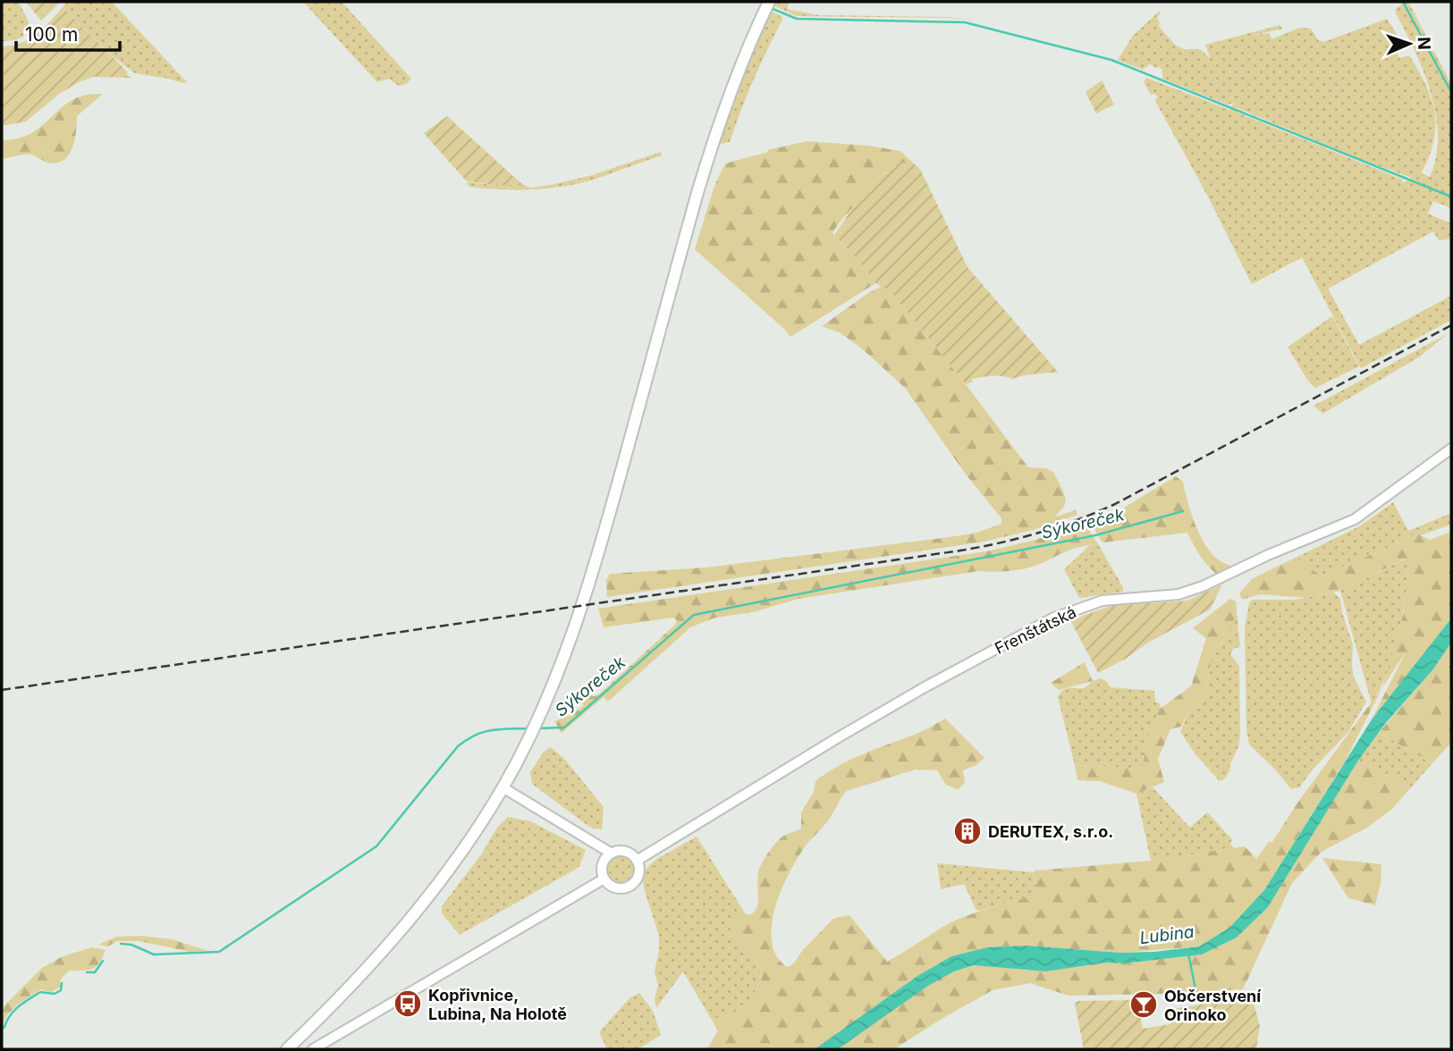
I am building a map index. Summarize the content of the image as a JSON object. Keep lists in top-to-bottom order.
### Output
{
  "streets": {
    "main road": ["Frenštátská"]
  },
  "water": ["Sýkoreček", "Lubina"],
  "places": {
    "building": ["DERUTEX, s.r.o."],
    "bus stop": ["Kopřivnice, Lubina, Na Holotě"],
    "bar": ["Občerstvení Orinoko"]
  },
  "scale_bar": "100 m",
  "north": "right"
}
